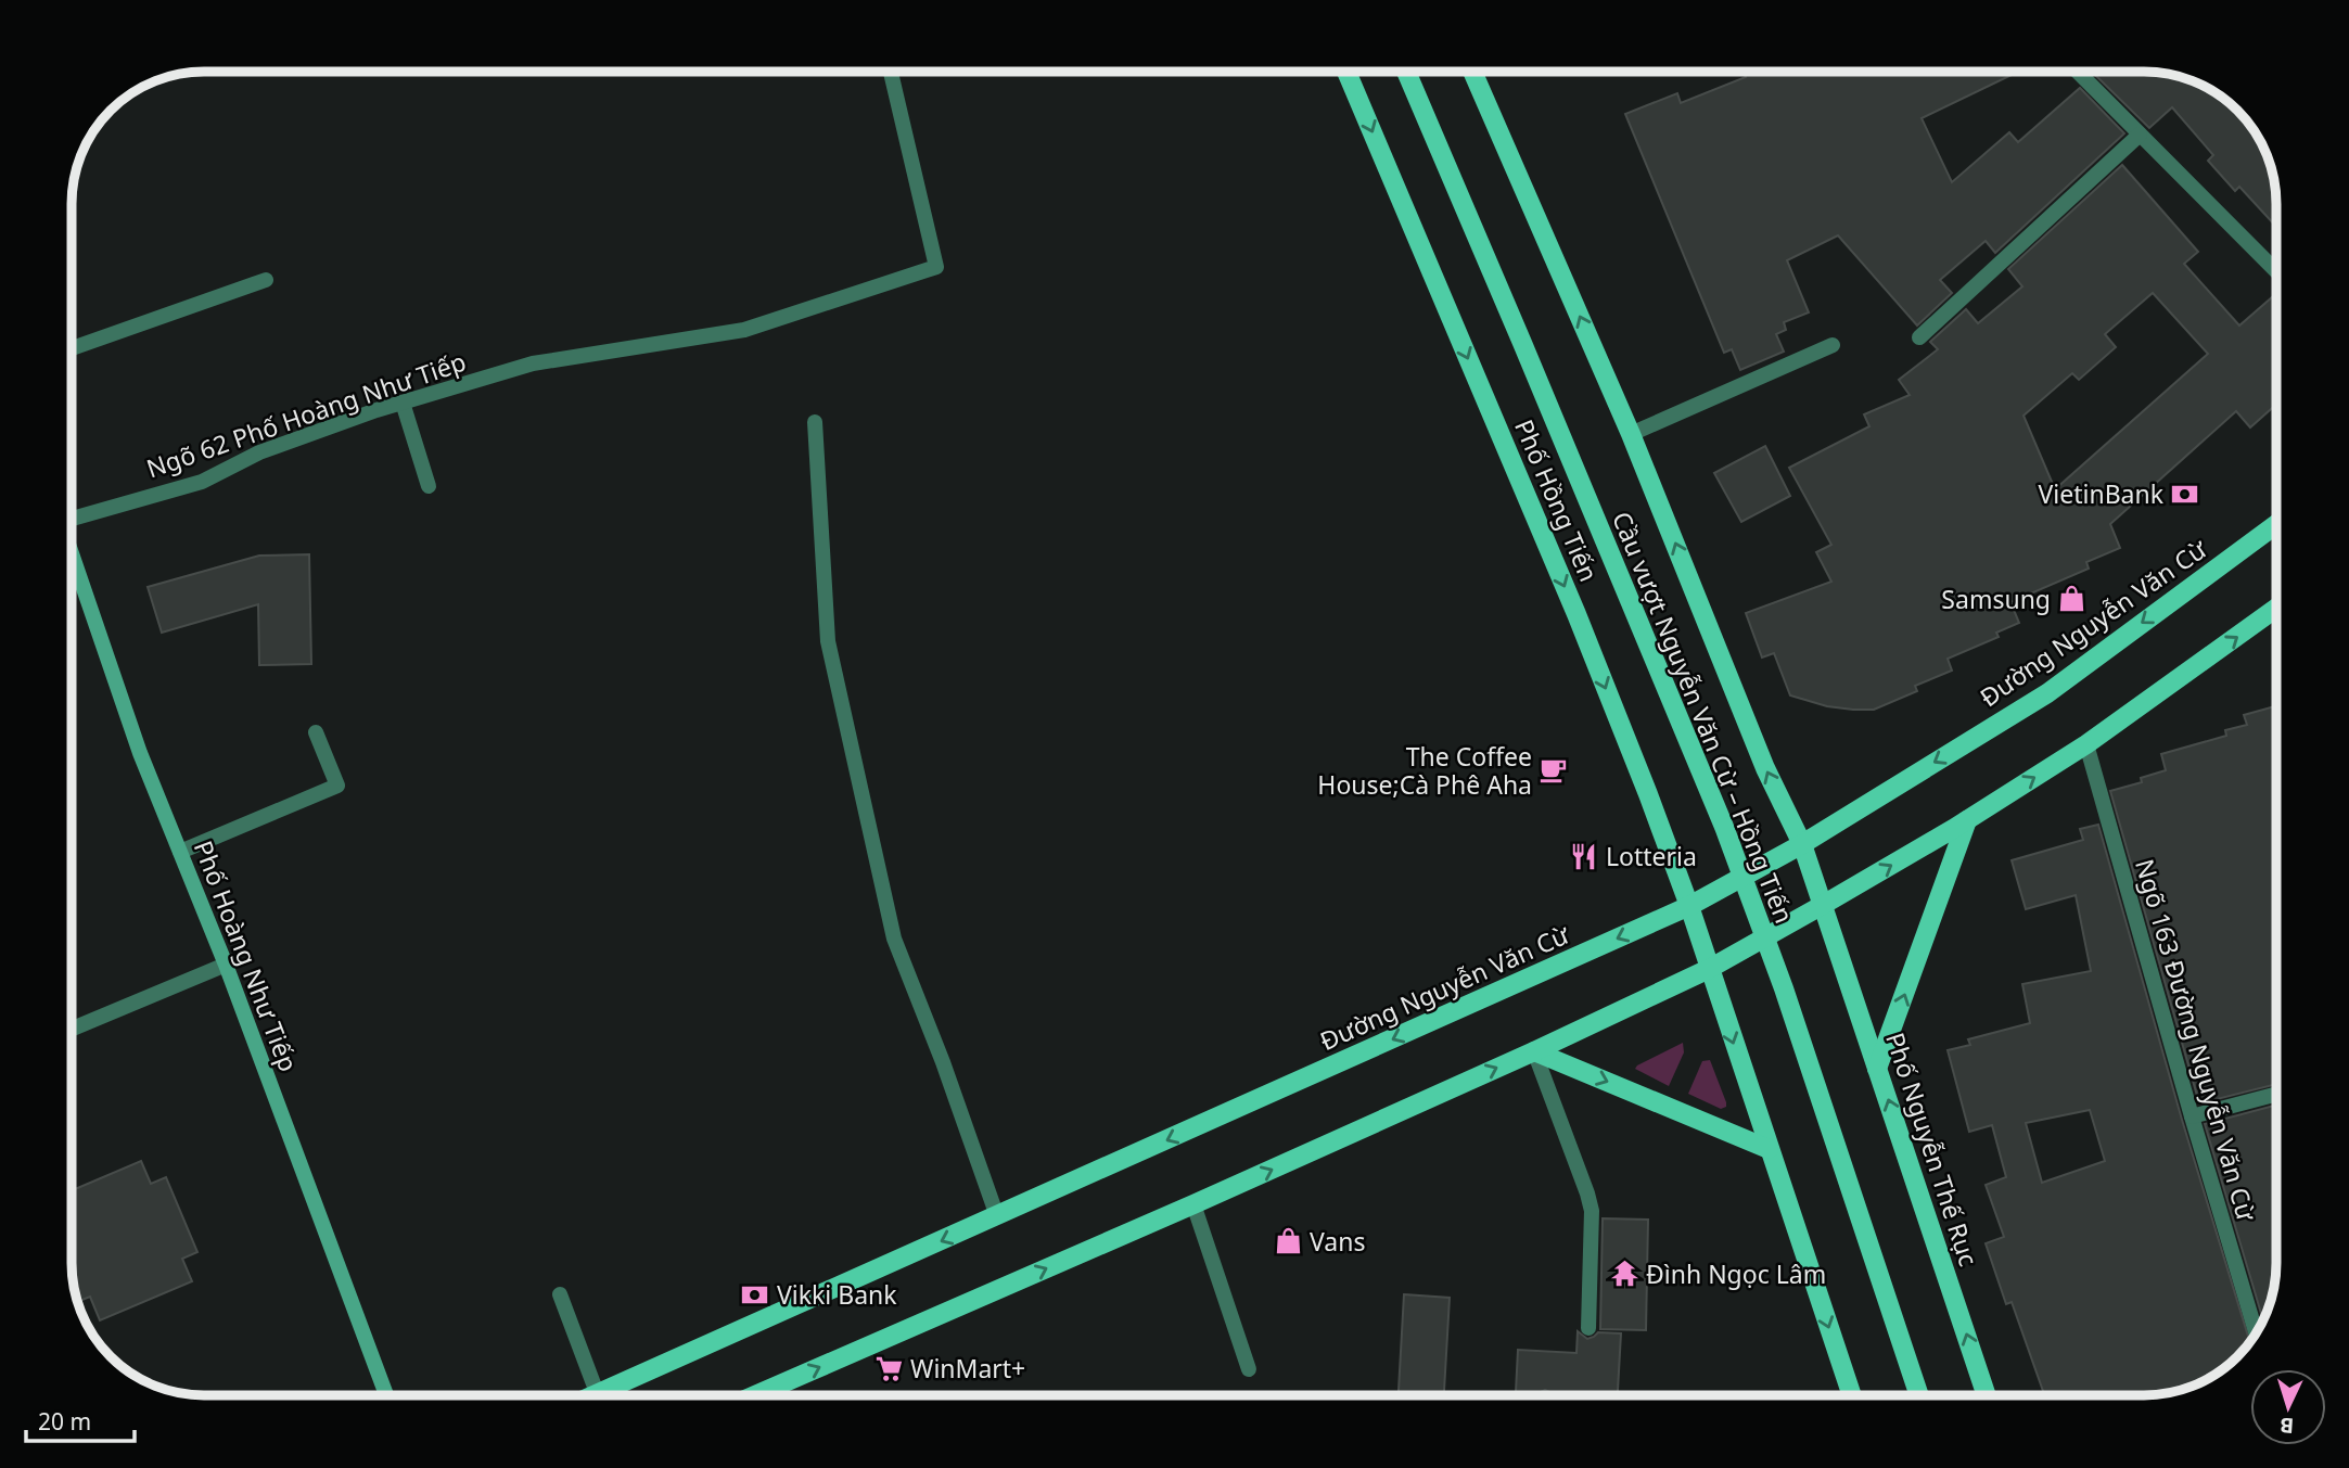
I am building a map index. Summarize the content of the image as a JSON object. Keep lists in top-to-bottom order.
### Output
{
  "streets": {
    "main road": [
      "Phố Hồng Tiến",
      "Đường Nguyễn Văn Cừ",
      "Cầu vượt Nguyễn Văn Cừ – Hồng Tiến",
      "Phố Nguyễn Thế Rục"
    ],
    "street": ["Ngõ 62 Phố Hoàng Như Tiếp", "Phố Hoàng Như Tiếp", "Ngõ 163 Đường Nguyễn Văn Cừ"]
  },
  "crossings": [
    ["Phố Hồng Tiến", "Đường Nguyễn Văn Cừ"]
  ],
  "places": {
    "bank": ["VietinBank", "Vikki Bank"],
    "shop": ["Samsung", "Vans"],
    "cafe": ["The Coffee House;Cà Phê Aha"],
    "restaurant": ["Lotteria"],
    "temple": ["Đình Ngọc Lâm"],
    "supermarket": ["WinMart+"]
  },
  "scale_bar": "20 m",
  "north": "bottom"
}
